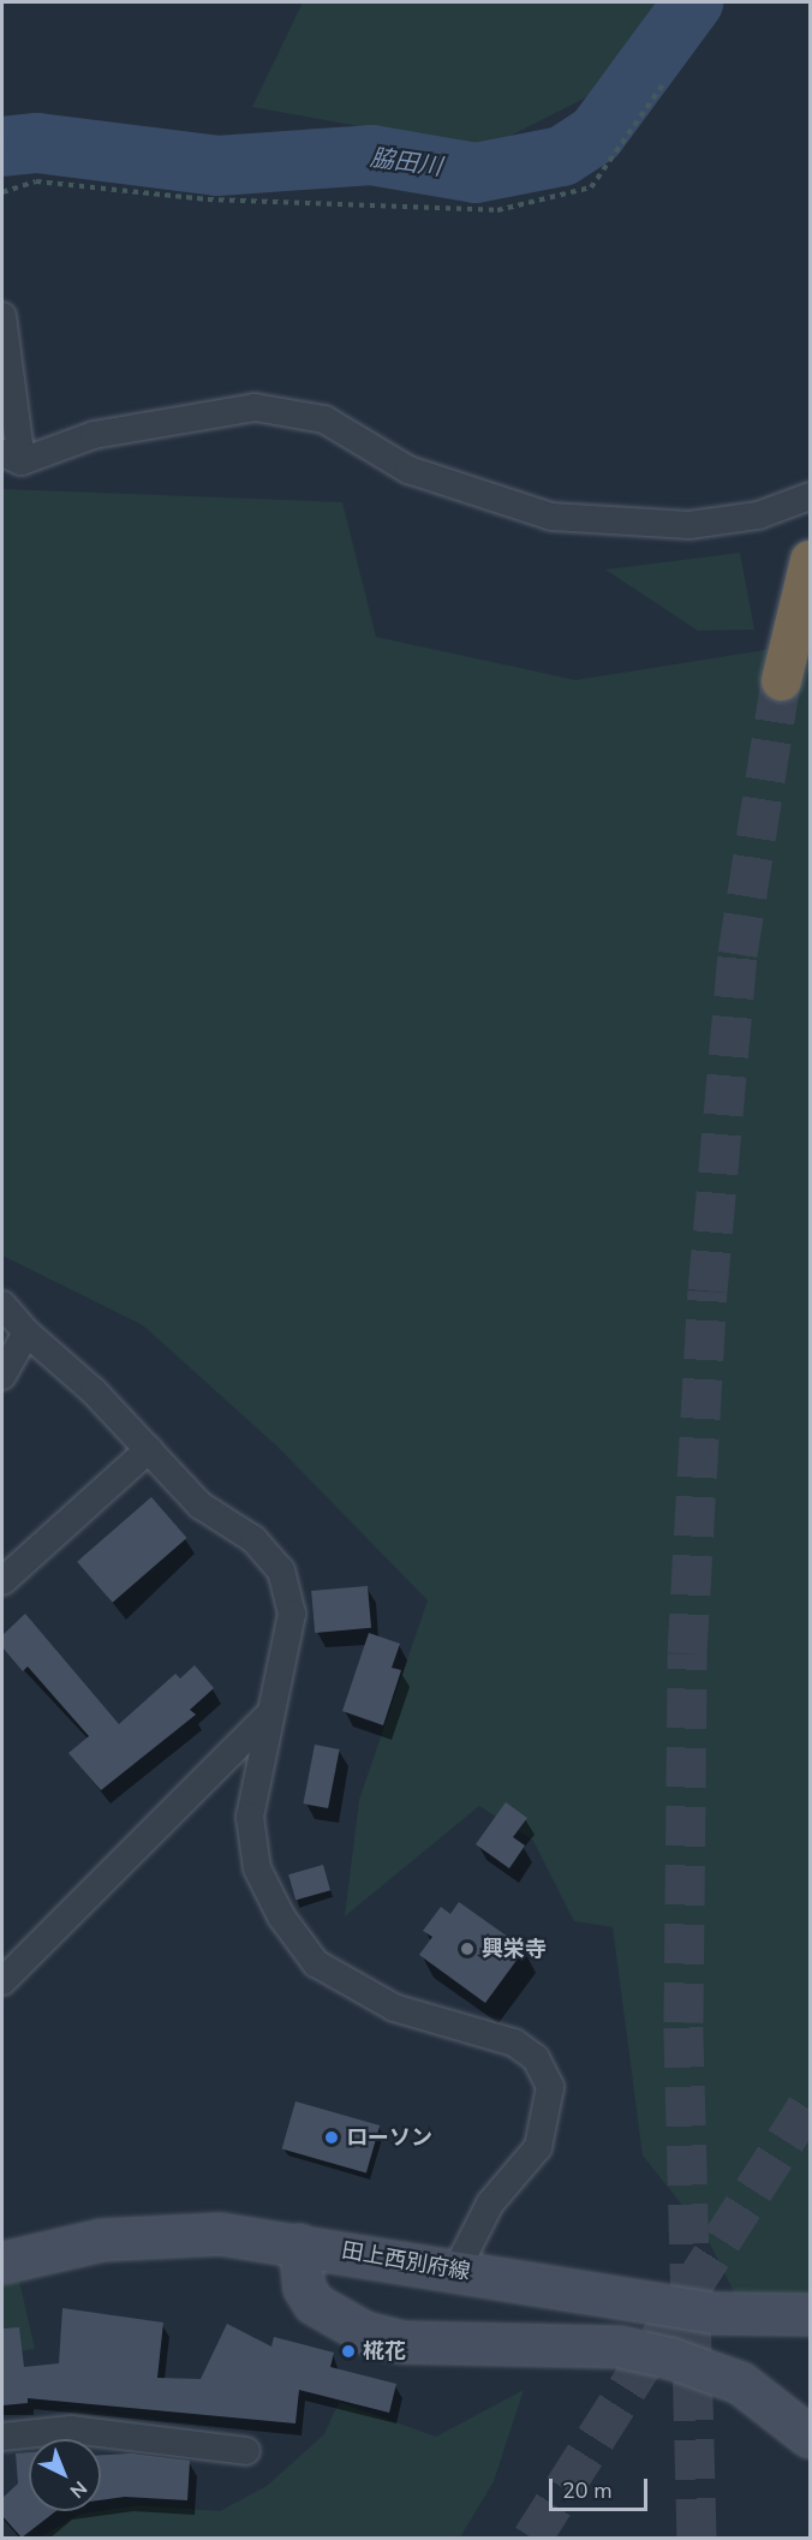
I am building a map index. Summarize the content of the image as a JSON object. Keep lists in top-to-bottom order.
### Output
{
  "streets": {
    "street": ["田上西別府線"]
  },
  "water": ["脇田川"],
  "places": ["興栄寺", "ローソン", "椛花"],
  "scale_bar": "20 m",
  "north": "bottom right"
}
